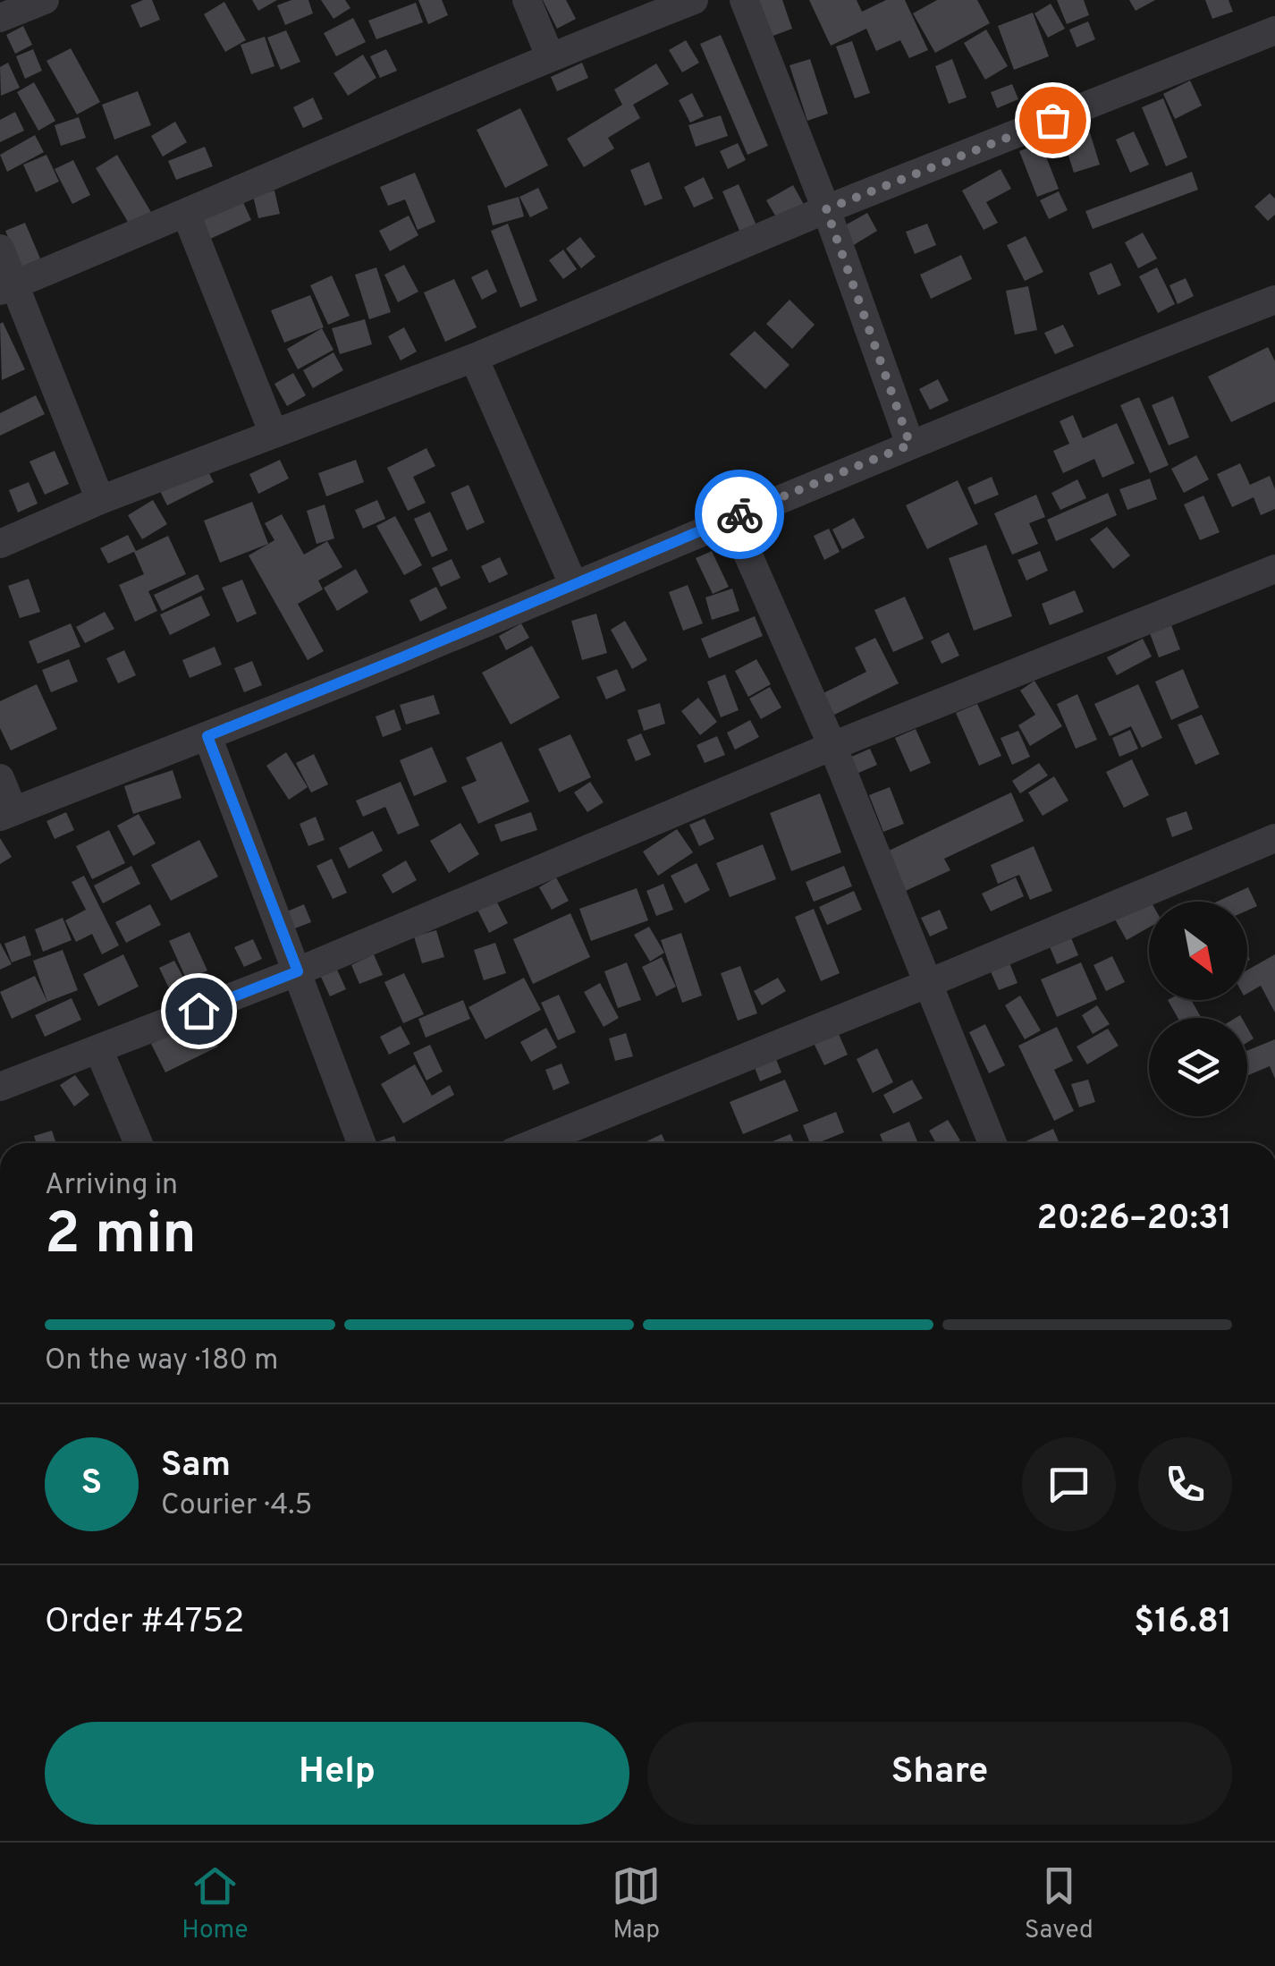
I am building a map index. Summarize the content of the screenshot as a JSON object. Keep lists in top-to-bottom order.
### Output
{
  "north": "bottom right",
  "page": {
    "heading": ["2 min", "Arriving in", "20:26–20:31"],
    "panel": [
      "Sam",
      "Courier · 4.5",
      "Order #4752",
      "$16.81"
    ],
    "bar": "On the way · 180 m",
    "round": "S",
    "buttons": ["Help", "Share"],
    "tabs": ["Home", "Map", "Saved"]
  }
}
